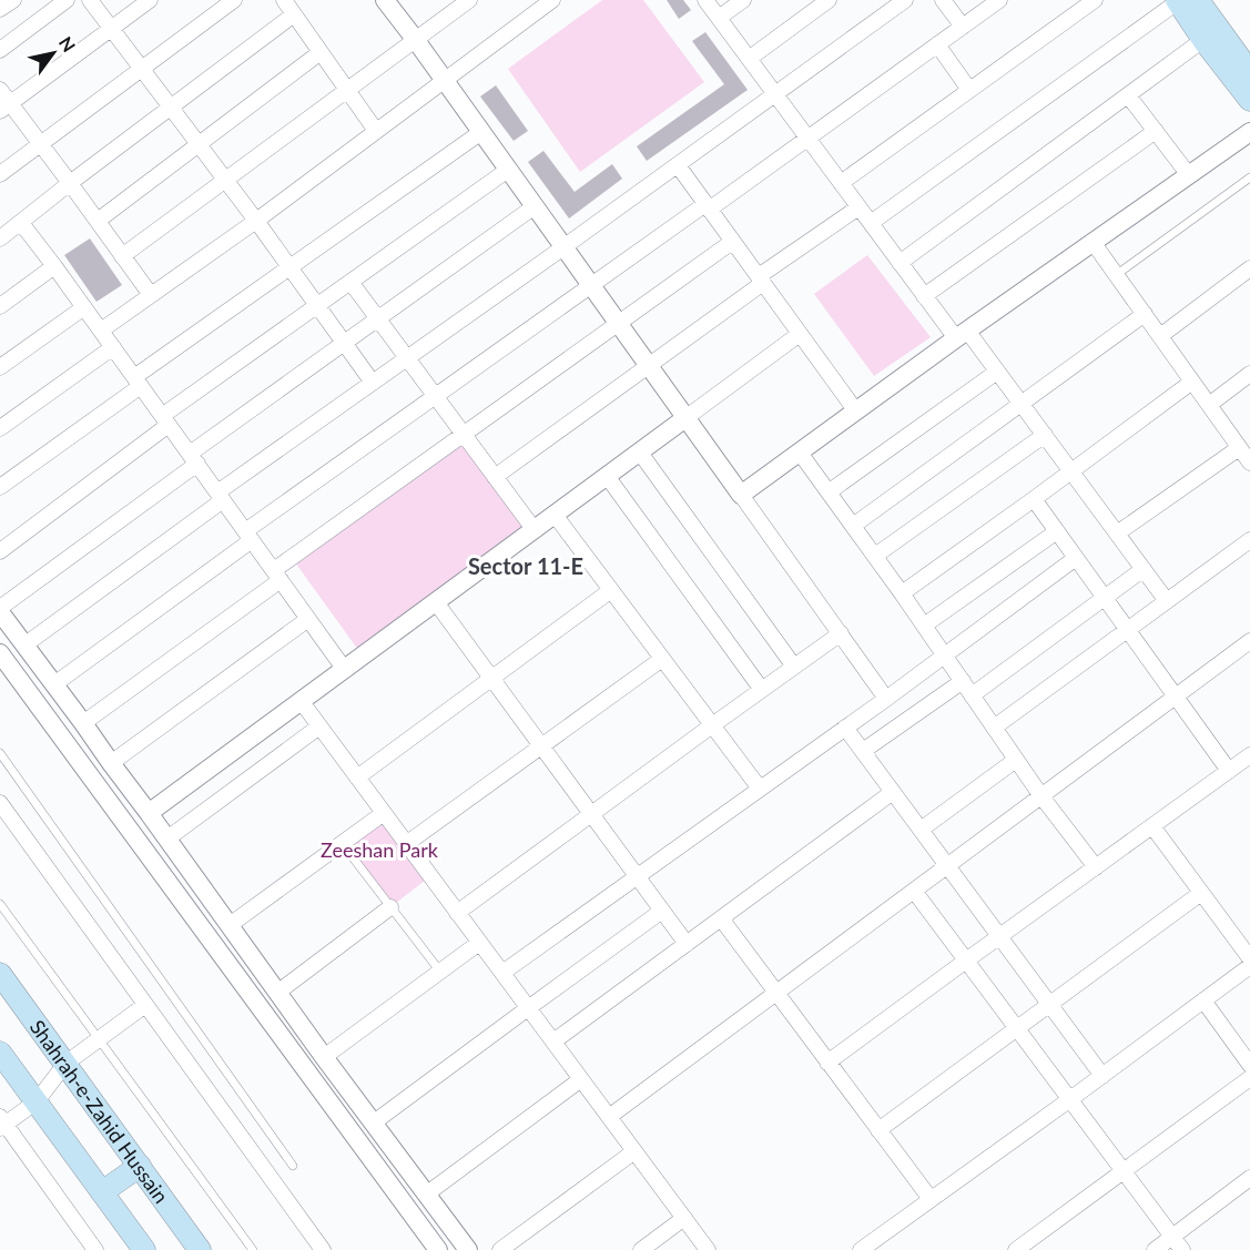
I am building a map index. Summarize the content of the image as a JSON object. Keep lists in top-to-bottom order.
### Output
{
  "streets": {
    "main road": ["Shahrah-e-Zahid Hussain"]
  },
  "districts": ["Sector 11-E"],
  "parks": ["Zeeshan Park"],
  "north": "top right"
}
